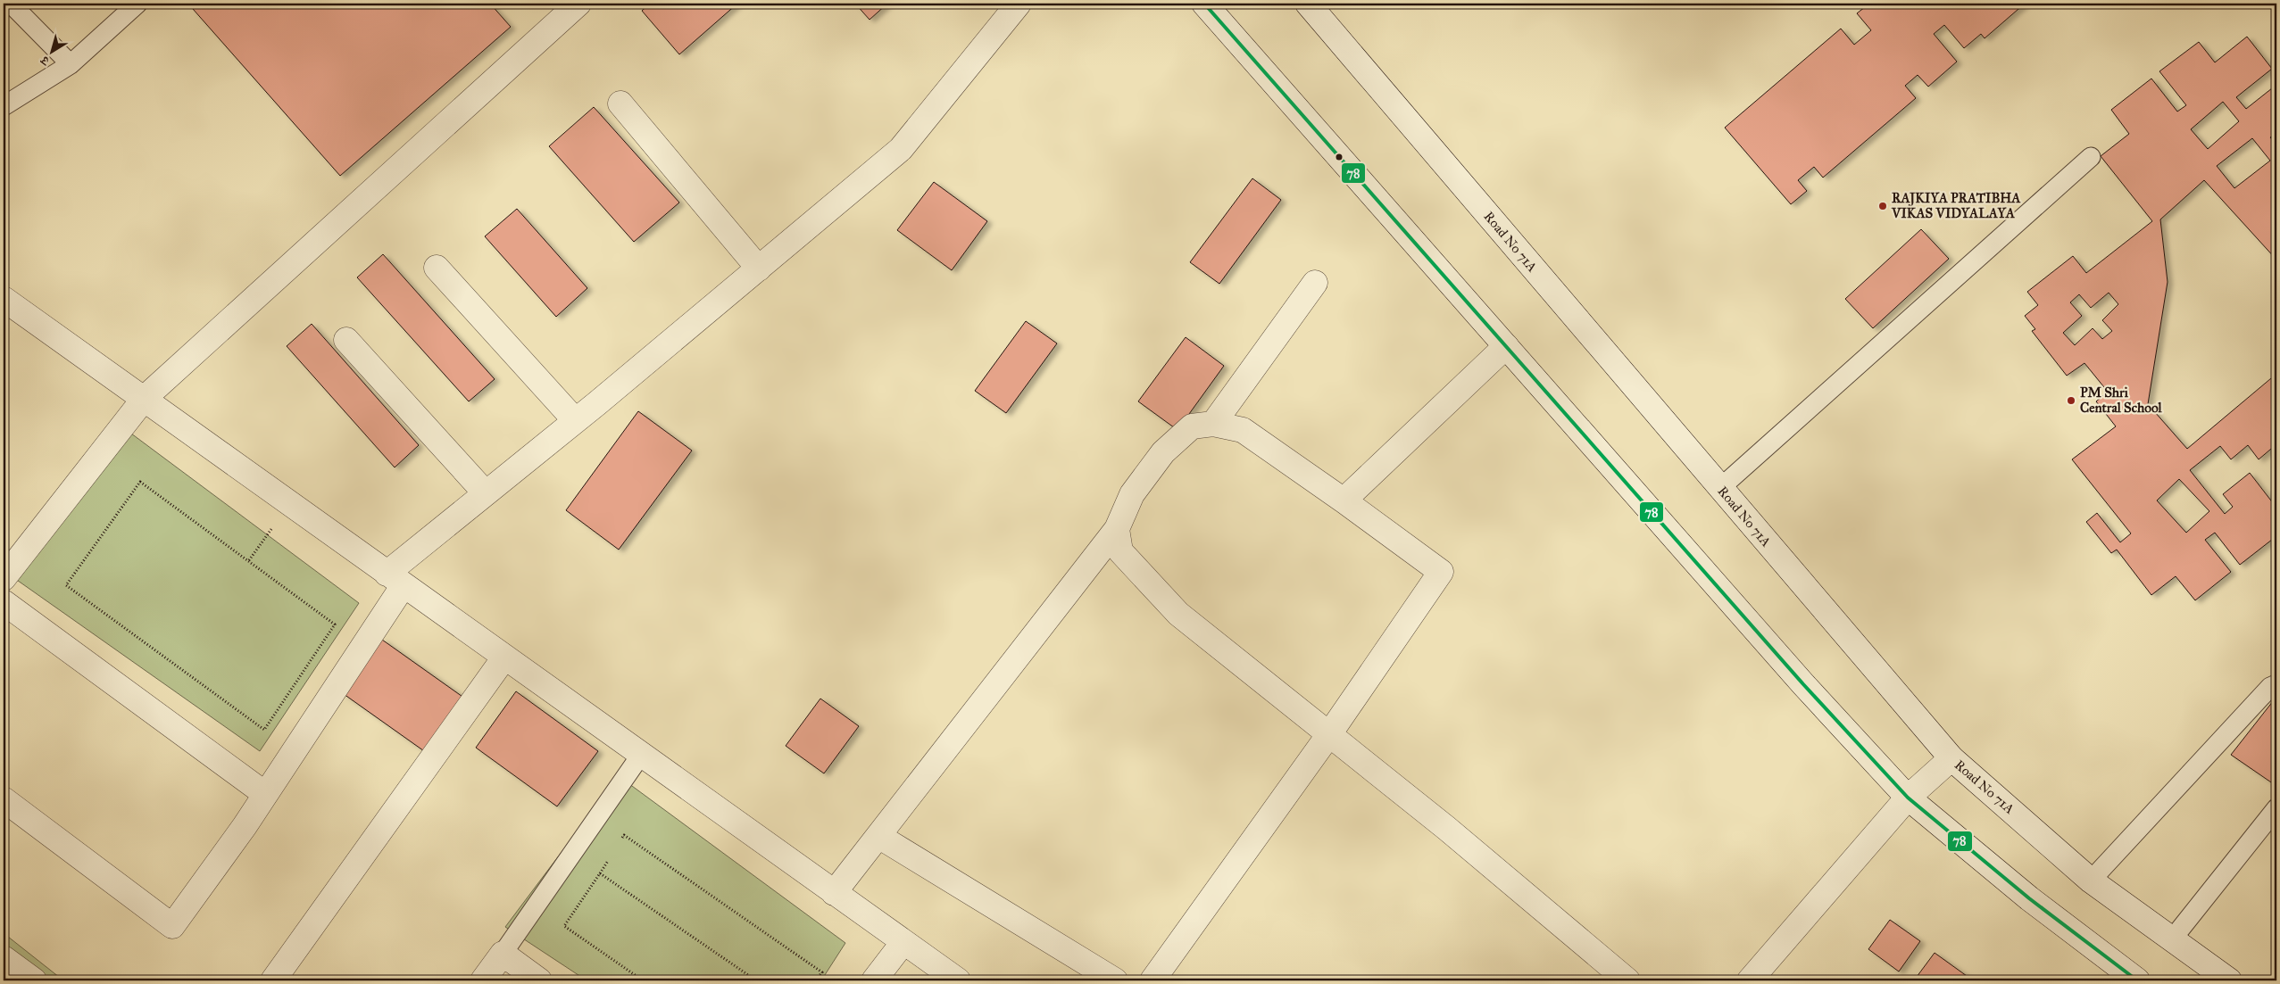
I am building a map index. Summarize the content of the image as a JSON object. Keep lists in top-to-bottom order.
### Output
{
  "streets": {
    "street": ["Road No 71A"]
  },
  "places": ["RAJKIYA PRATIBHA VIKAS VIDYALAYA", "PM Shri Central School"],
  "lines": ["transit line 78"],
  "north": "bottom left"
}
